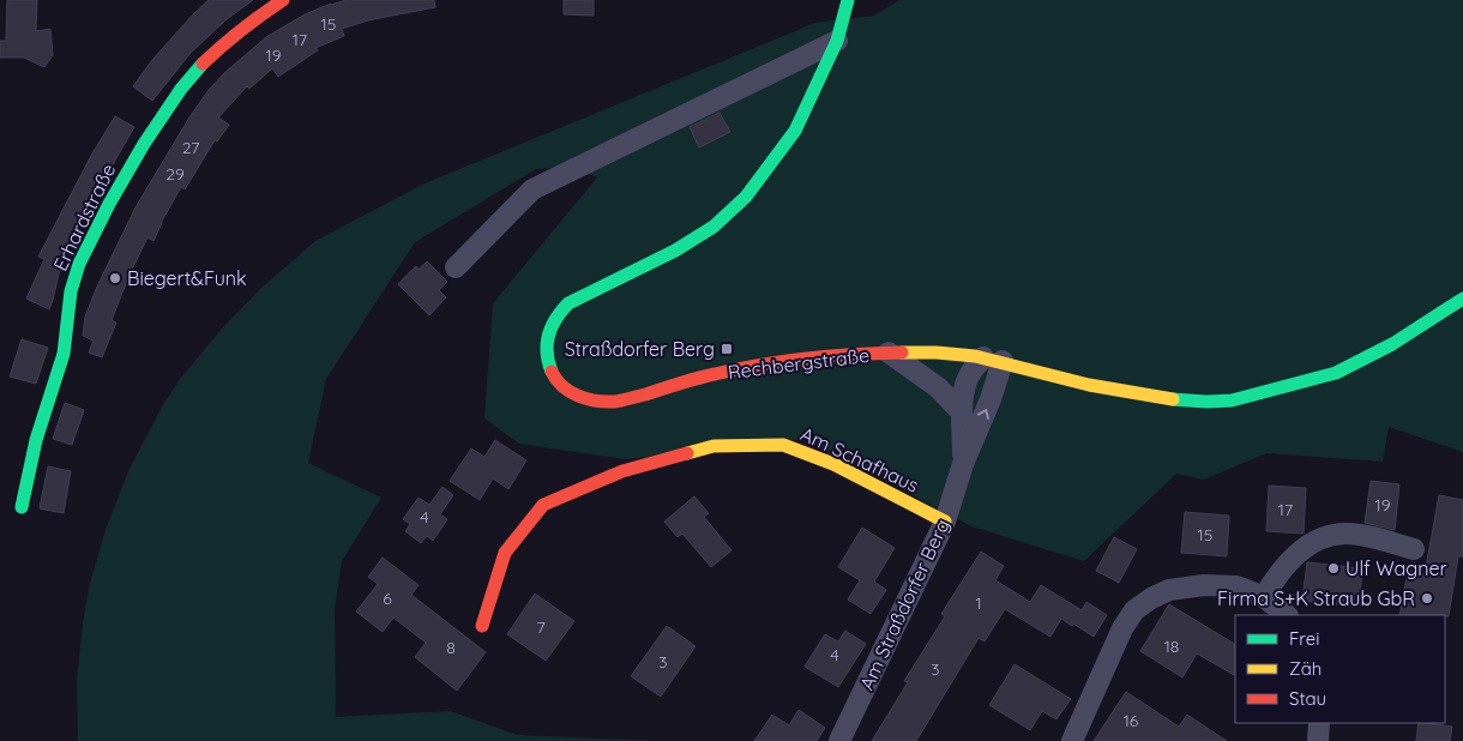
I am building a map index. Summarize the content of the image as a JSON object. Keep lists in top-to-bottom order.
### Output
{
  "streets": {
    "main road": ["Erhardstraße", "Rechbergstraße", "Am Schafhaus"],
    "street": ["Am Straßdorfer Berg"]
  },
  "crossings": [
    ["Rechbergstraße", "Am Straßdorfer Berg"],
    ["Am Schafhaus", "Am Straßdorfer Berg"]
  ],
  "places": {
    "other": ["Biegert&Funk", "Ulf Wagner", "Firma S+K Straub GbR"],
    "transit": ["Straßdorfer Berg"]
  },
  "house_numbers": [
    "15",
    "17",
    "19",
    "27",
    "29",
    "19",
    "17",
    "4",
    "15",
    "6",
    "1",
    "7",
    "18",
    "8",
    "4",
    "3",
    "3",
    "16"
  ],
  "legend": ["Frei", "Zäh", "Stau"]
}
